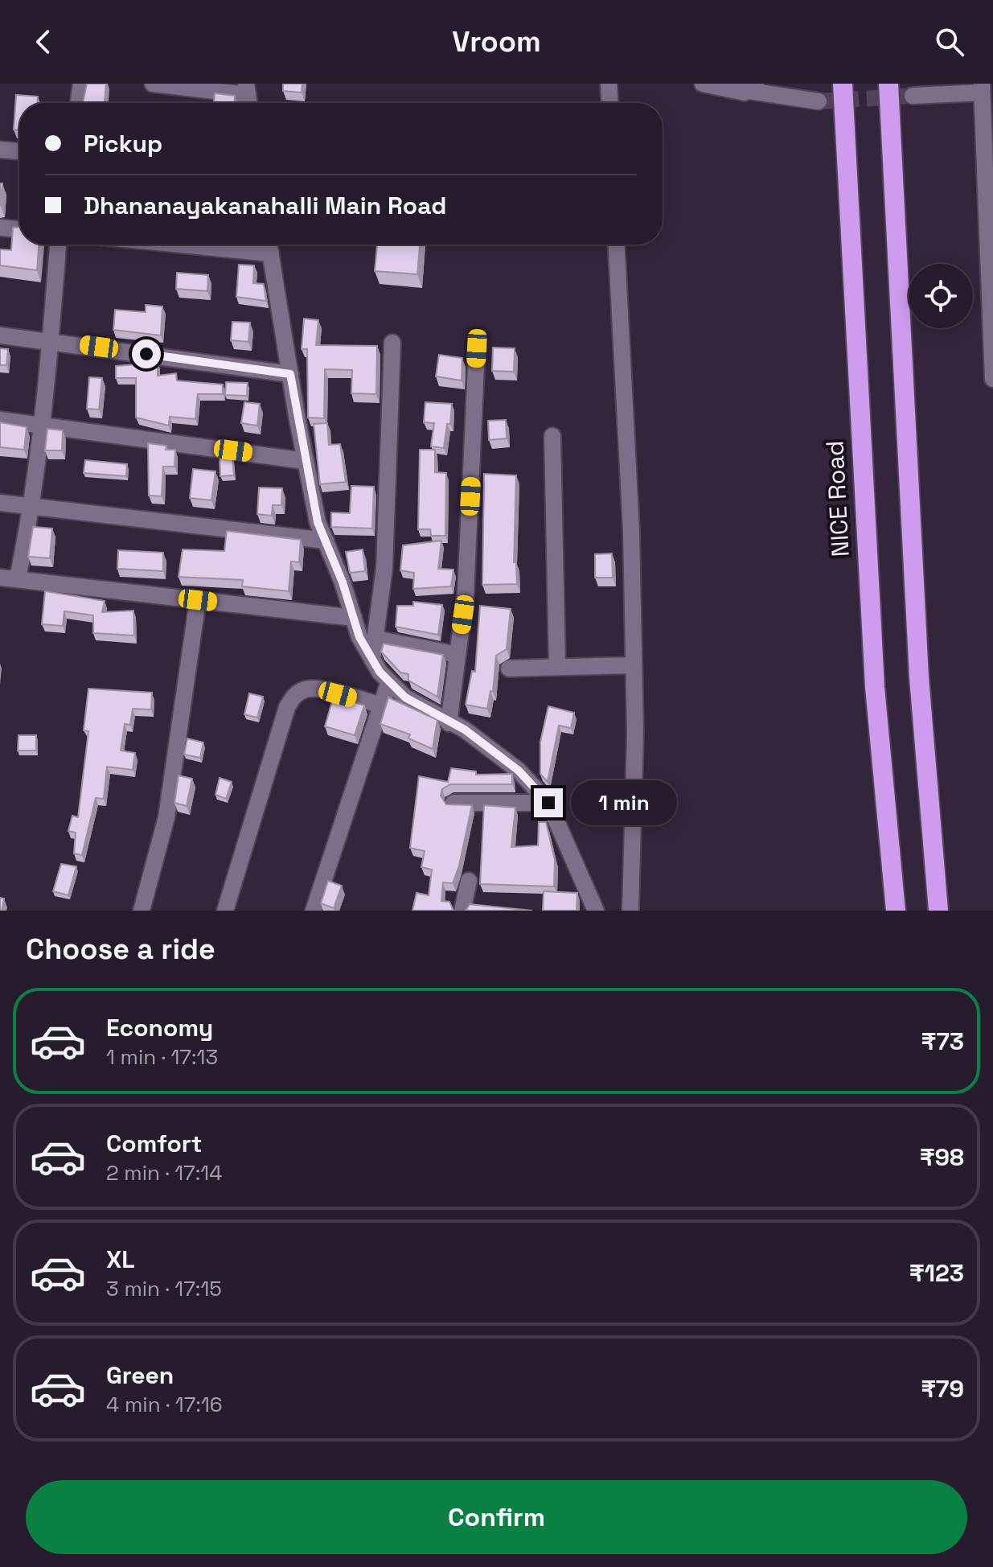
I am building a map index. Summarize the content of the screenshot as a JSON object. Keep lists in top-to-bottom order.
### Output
{
  "streets": {
    "highway": ["NICE Road"]
  },
  "page": {
    "header": "Vroom",
    "banner": ["Pickup", "Dhananayakanahalli Main Road"],
    "bubble": "1 min",
    "heading": "Choose a ride",
    "list": [
      {
        "name": "Economy",
        "note": "1 min · 17:13",
        "value": "₹73"
      },
      {
        "name": "Comfort",
        "note": "2 min · 17:14",
        "value": "₹98"
      },
      {
        "name": "XL",
        "note": "3 min · 17:15",
        "value": "₹123"
      },
      {
        "name": "Green",
        "note": "4 min · 17:16",
        "value": "₹79"
      }
    ],
    "buttons": "Confirm"
  }
}
